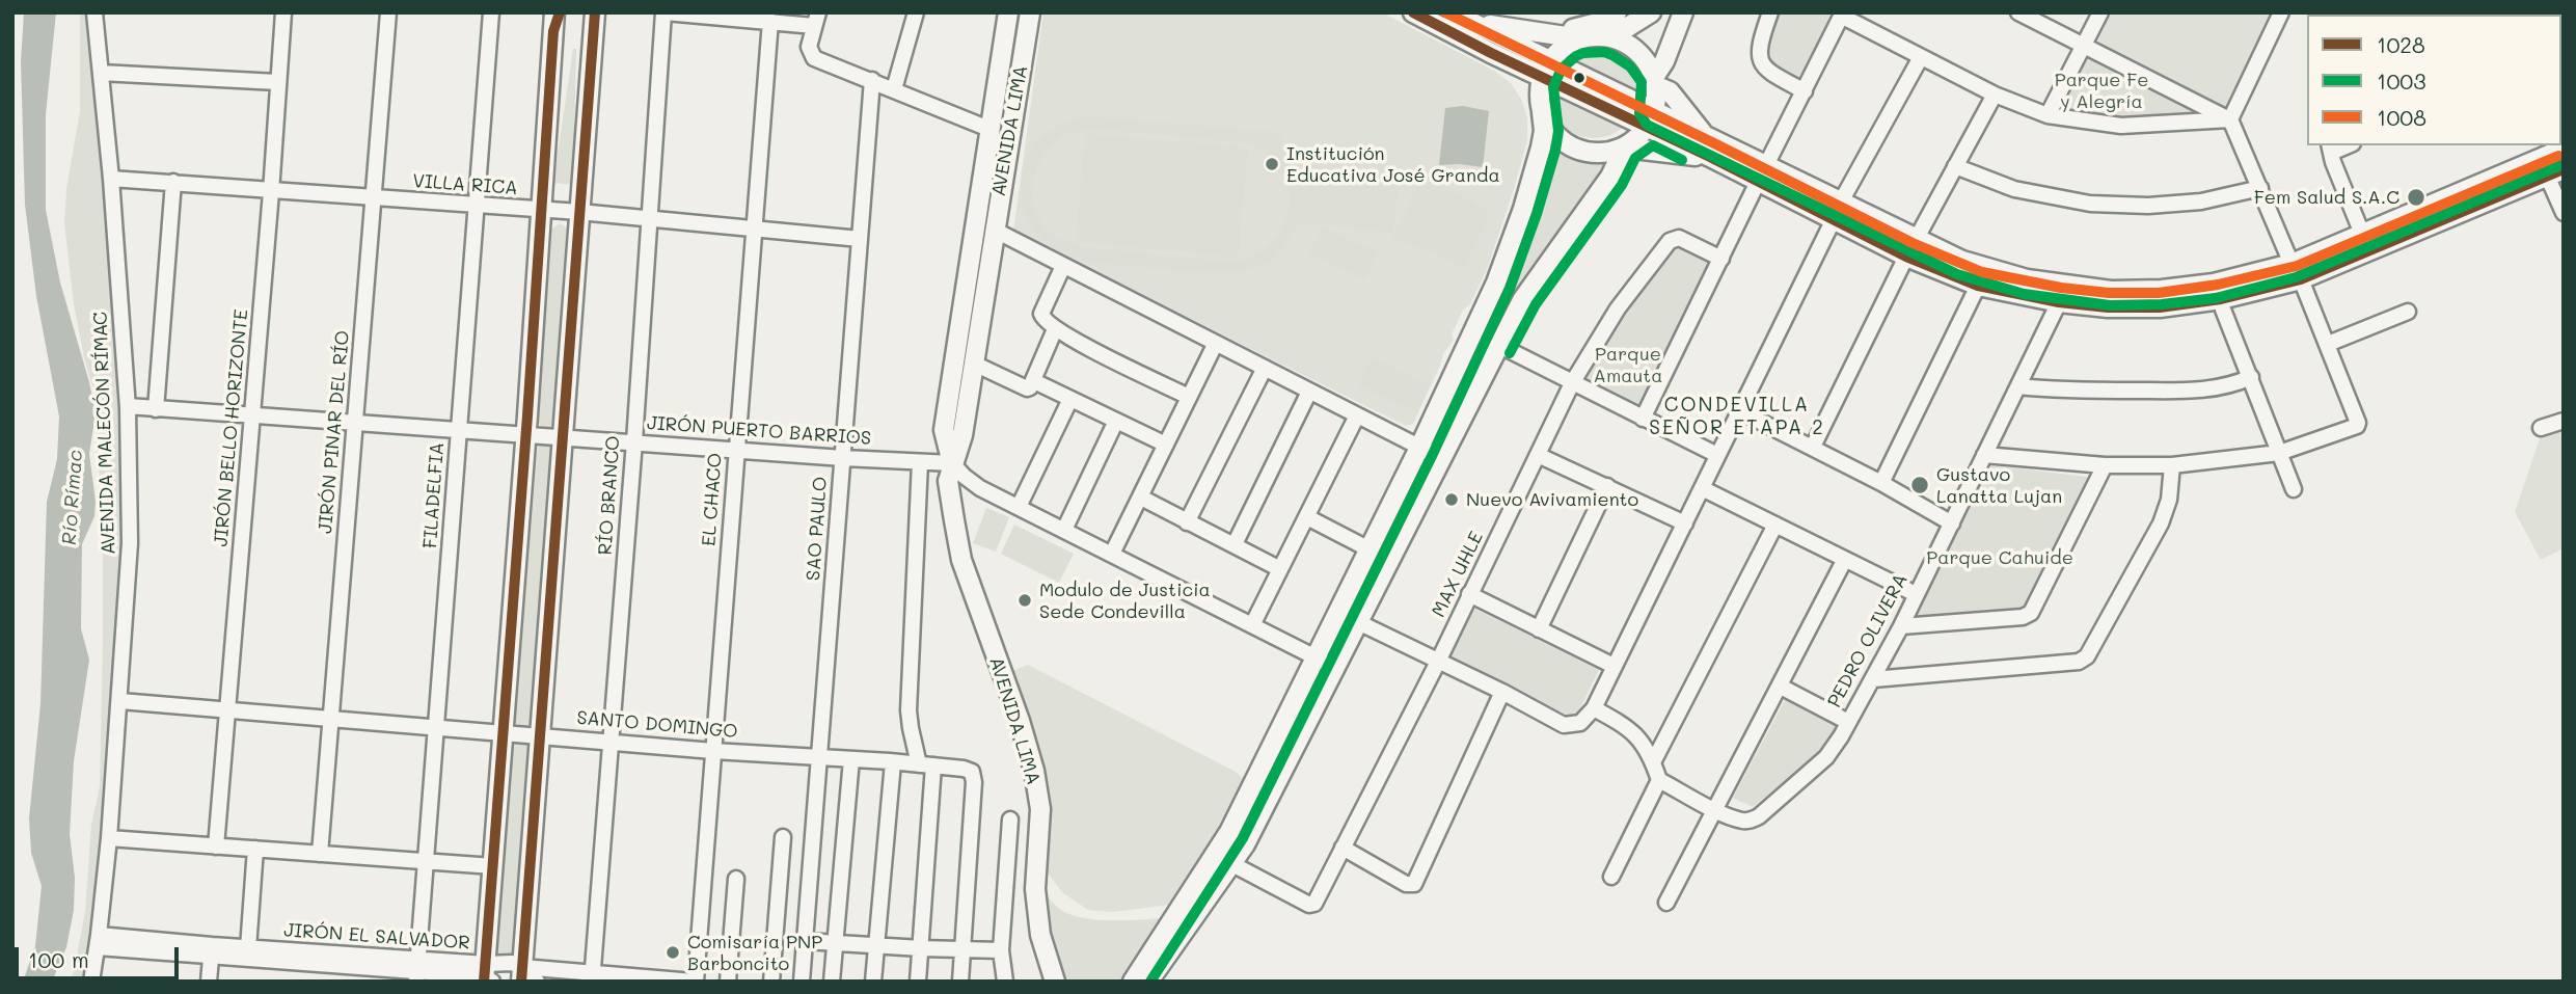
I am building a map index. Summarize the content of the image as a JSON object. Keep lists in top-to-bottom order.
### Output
{
  "streets": {
    "main road": ["AVENIDA LIMA"],
    "street": [
      "VILLA RICA",
      "JIRÓN BELLO HORIZONTE",
      "JIRÓN PUERTO BARRIOS",
      "JIRÓN PINAR DEL RÍO",
      "AVENIDA MALECÓN RÍMAC",
      "FILADELFIA",
      "RÍO BRANCO",
      "EL CHACO",
      "SAO PAULO",
      "MAX UHLE",
      "PEDRO OLIVERA",
      "SANTO DOMINGO",
      "JIRÓN EL SALVADOR"
    ]
  },
  "crossings": [
    ["AVENIDA LIMA", "JIRÓN PUERTO BARRIOS"],
    ["VILLA RICA", "JIRÓN BELLO HORIZONTE"],
    ["VILLA RICA", "JIRÓN PINAR DEL RÍO"],
    ["VILLA RICA", "AVENIDA MALECÓN RÍMAC"],
    ["VILLA RICA", "FILADELFIA"],
    ["VILLA RICA", "RÍO BRANCO"],
    ["VILLA RICA", "EL CHACO"],
    ["VILLA RICA", "SAO PAULO"],
    ["JIRÓN BELLO HORIZONTE", "JIRÓN PUERTO BARRIOS"],
    ["JIRÓN BELLO HORIZONTE", "SANTO DOMINGO"],
    ["JIRÓN PUERTO BARRIOS", "JIRÓN PINAR DEL RÍO"],
    ["JIRÓN PUERTO BARRIOS", "AVENIDA MALECÓN RÍMAC"],
    ["JIRÓN PUERTO BARRIOS", "FILADELFIA"],
    ["JIRÓN PUERTO BARRIOS", "RÍO BRANCO"],
    ["JIRÓN PUERTO BARRIOS", "EL CHACO"],
    ["JIRÓN PUERTO BARRIOS", "SAO PAULO"],
    ["JIRÓN PINAR DEL RÍO", "SANTO DOMINGO"],
    ["AVENIDA MALECÓN RÍMAC", "SANTO DOMINGO"],
    ["AVENIDA MALECÓN RÍMAC", "JIRÓN EL SALVADOR"],
    ["FILADELFIA", "SANTO DOMINGO"],
    ["FILADELFIA", "JIRÓN EL SALVADOR"],
    ["RÍO BRANCO", "SANTO DOMINGO"],
    ["RÍO BRANCO", "JIRÓN EL SALVADOR"],
    ["EL CHACO", "SANTO DOMINGO"],
    ["EL CHACO", "JIRÓN EL SALVADOR"],
    ["SAO PAULO", "SANTO DOMINGO"]
  ],
  "districts": ["CONDEVILLA SEÑOR ETAPA 2"],
  "water": ["Río Rímac"],
  "parks": ["Parque Fe y Alegría", "Parque Amauta", "Parque Cahuide"],
  "places": [
    "Institución Educativa José Granda",
    "Fem Salud S.A.C",
    "Gustavo Lanatta Lujan",
    "Nuevo Avivamiento",
    "Modulo de Justicia Sede Condevilla",
    "Comisaría PNP Barboncito"
  ],
  "lines": ["transit line 1028", "transit line 1008", "transit line 1003"],
  "legend": ["1028", "1003", "1008"],
  "scale_bar": "100 m"
}
